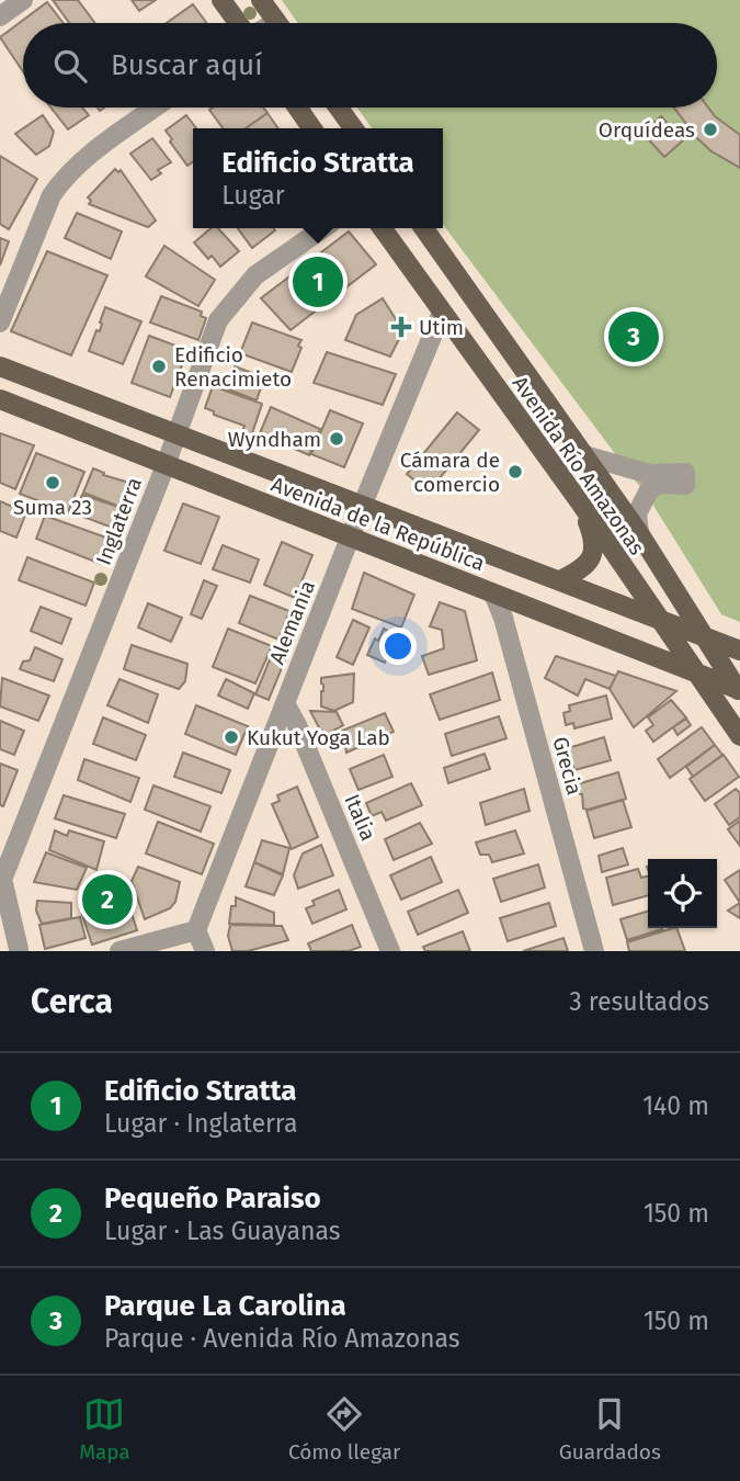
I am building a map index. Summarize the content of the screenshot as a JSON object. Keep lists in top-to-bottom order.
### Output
{
  "streets": {
    "main road": ["Avenida Río Amazonas", "Avenida de la República"],
    "street": [
      "Inglaterra",
      "Alemania",
      "Grecia",
      "Italia"
    ]
  },
  "crossings": [
    ["Avenida Río Amazonas", "Avenida de la República"],
    ["Avenida Río Amazonas", "Alemania"],
    ["Inglaterra", "Avenida de la República"],
    ["Avenida de la República", "Alemania"],
    ["Avenida de la República", "Grecia"],
    ["Alemania", "Italia"]
  ],
  "places": {
    "other": [
      "Orquídeas",
      "Edificio Renacimieto",
      "Wyndham",
      "Cámara de comercio",
      "Suma 23",
      "Kukut Yoga Lab"
    ],
    "health": ["Utim"]
  },
  "page": {
    "search": "Buscar aquí",
    "popup": ["Edificio Stratta", "Lugar"],
    "pins": ["1", "3", "2"],
    "heading": ["Cerca", "3 resultados"],
    "list": [
      {
        "mark": "1",
        "name": "Edificio Stratta",
        "note": "Lugar · Inglaterra",
        "value": "140 m"
      },
      {
        "mark": "2",
        "name": "Pequeño Paraiso",
        "note": "Lugar · Las Guayanas",
        "value": "150 m"
      },
      {
        "mark": "3",
        "name": "Parque La Carolina",
        "note": "Parque · Avenida Río Amazonas",
        "value": "150 m"
      }
    ],
    "nav": ["Mapa", "Cómo llegar", "Guardados"]
  }
}
